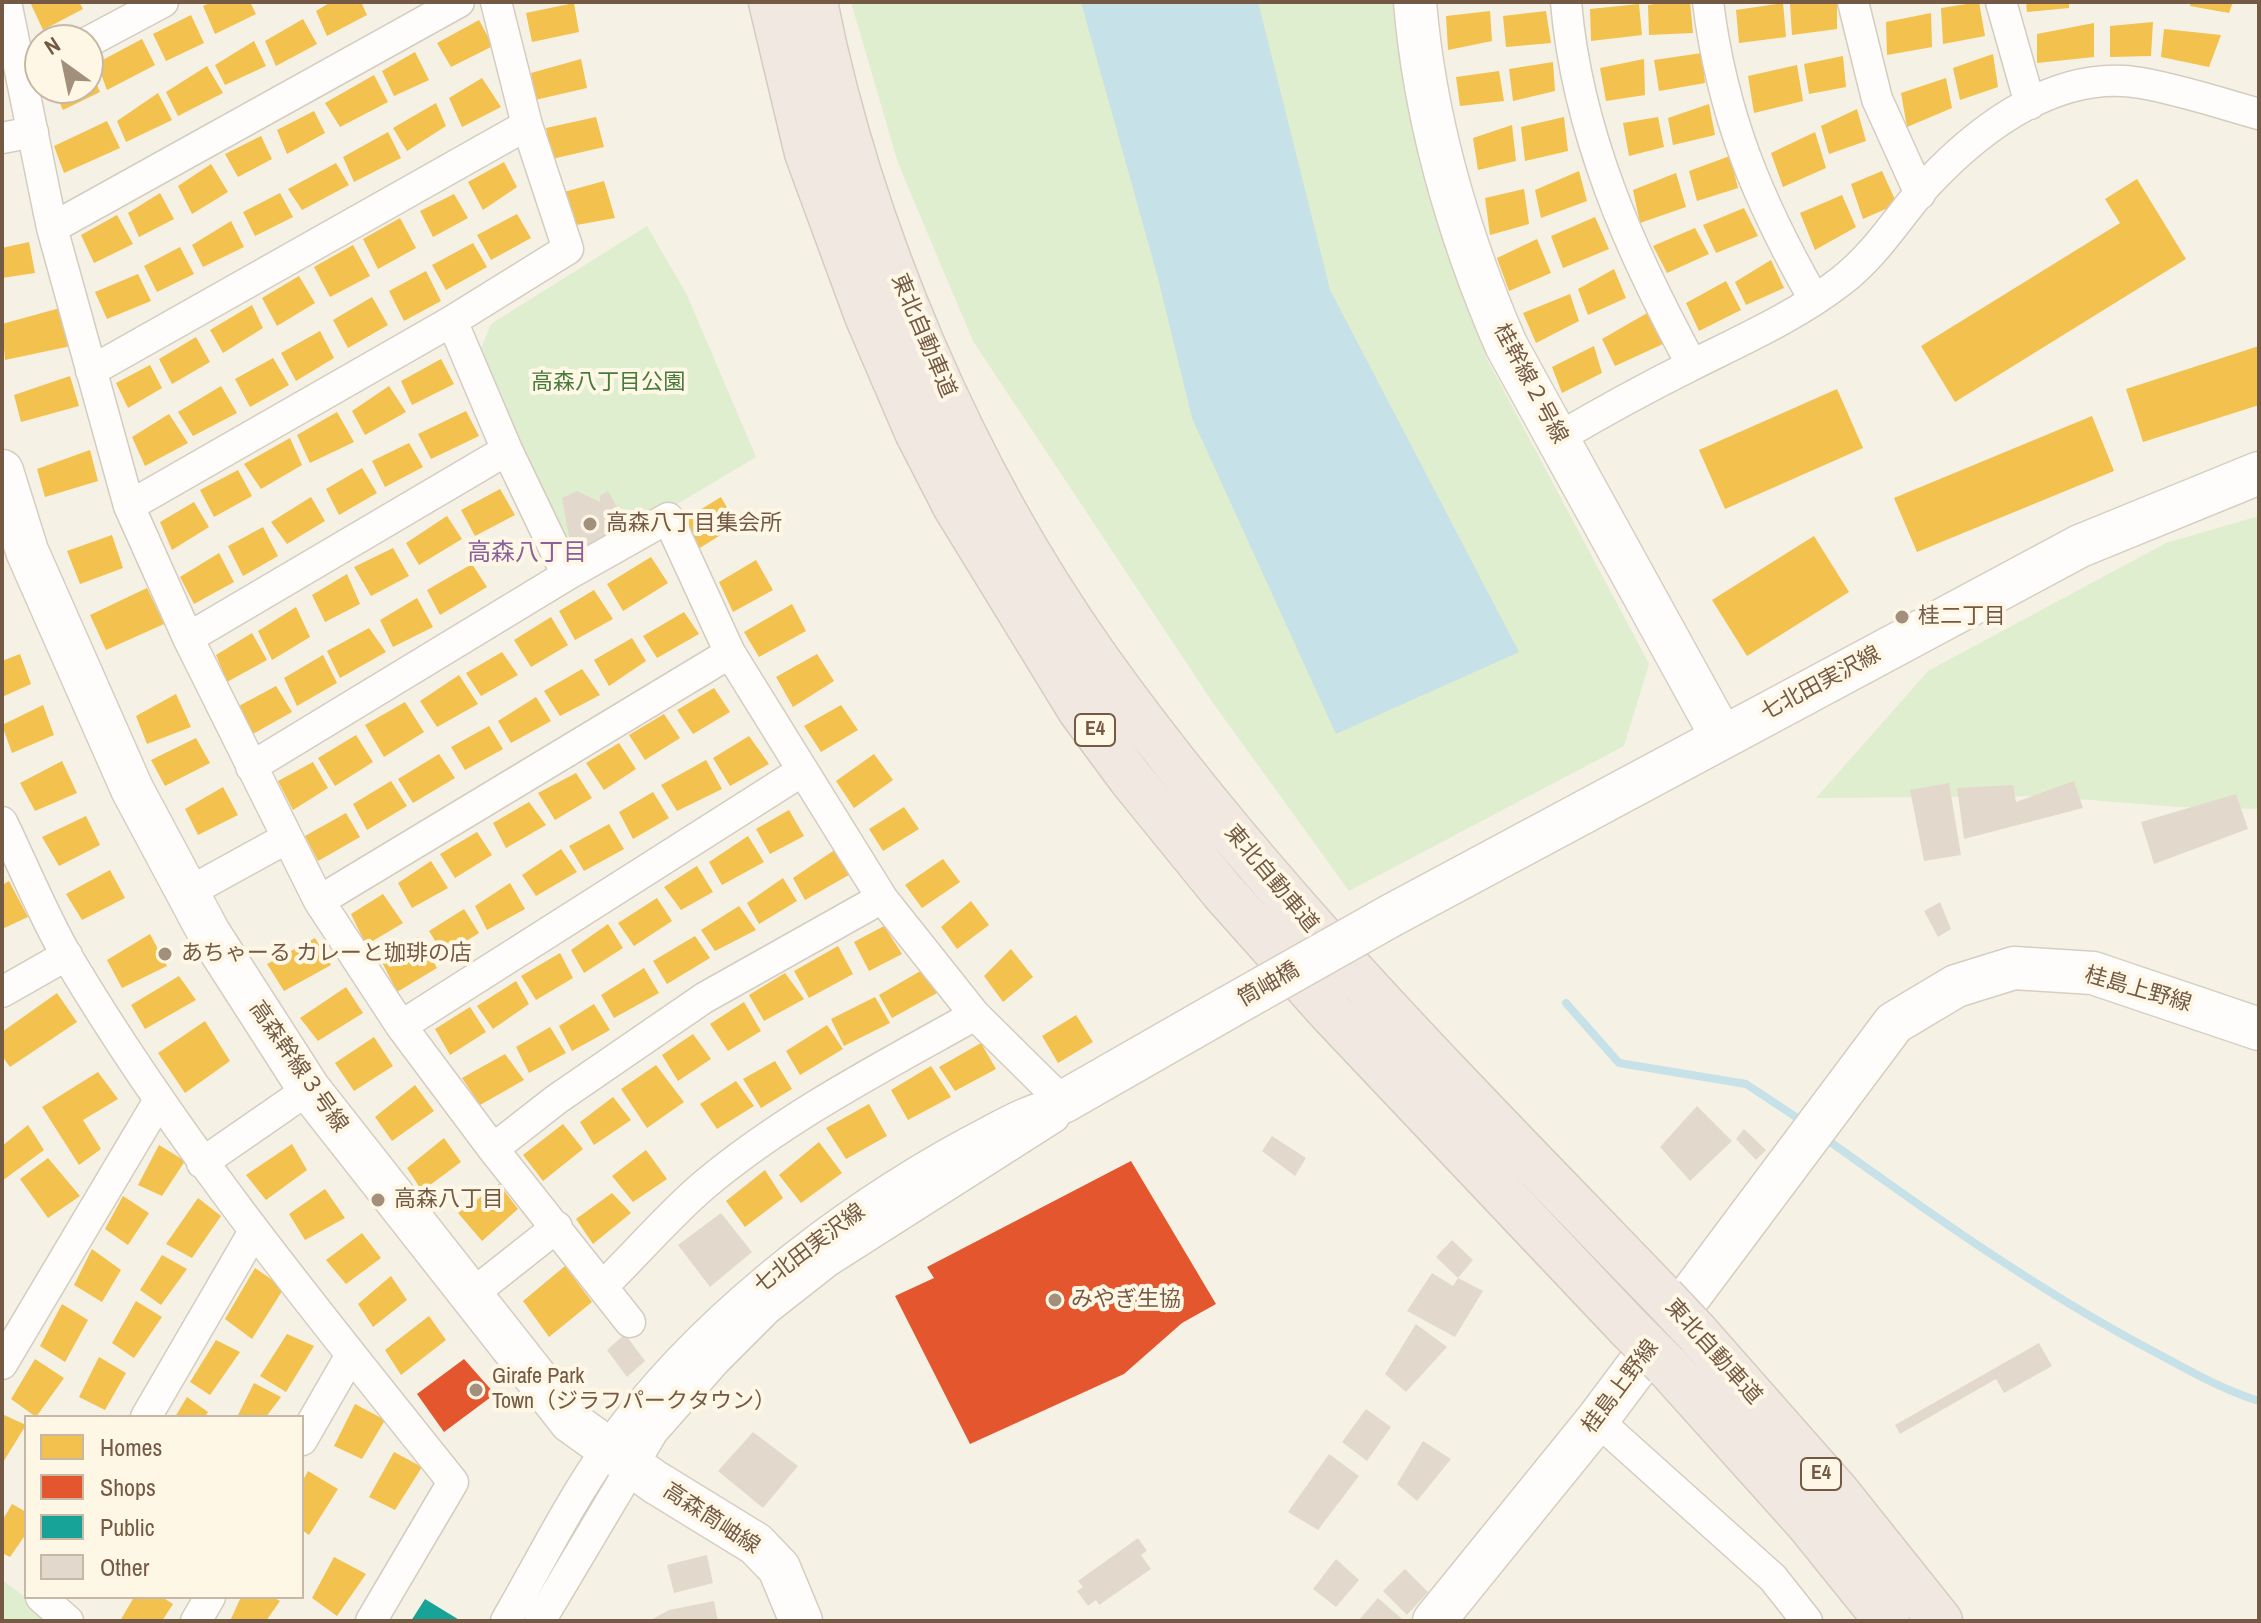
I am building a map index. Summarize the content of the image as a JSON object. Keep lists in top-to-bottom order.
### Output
{
  "streets": {
    "highway": ["東北自動車道", "E4"],
    "street": [
      "桂幹線２号線",
      "七北田実沢線",
      "筒岫橋",
      "桂島上野線",
      "高森幹線３号線",
      "高森筒岫線"
    ]
  },
  "crossings": [
    ["桂幹線２号線", "七北田実沢線"],
    ["七北田実沢線", "筒岫橋"],
    ["七北田実沢線", "高森幹線３号線"],
    ["七北田実沢線", "高森筒岫線"],
    ["高森幹線３号線", "高森筒岫線"]
  ],
  "districts": ["高森八丁目"],
  "parks": ["高森八丁目公園"],
  "places": [
    "高森八丁目集会所",
    "桂二丁目",
    "あちゃーる カレーと珈琲の店",
    "高森八丁目",
    "みやぎ生協",
    "Girafe Park Town（ジラフパークタウン）"
  ],
  "legend": [
    "Homes",
    "Shops",
    "Public",
    "Other"
  ],
  "north": "top left"
}
